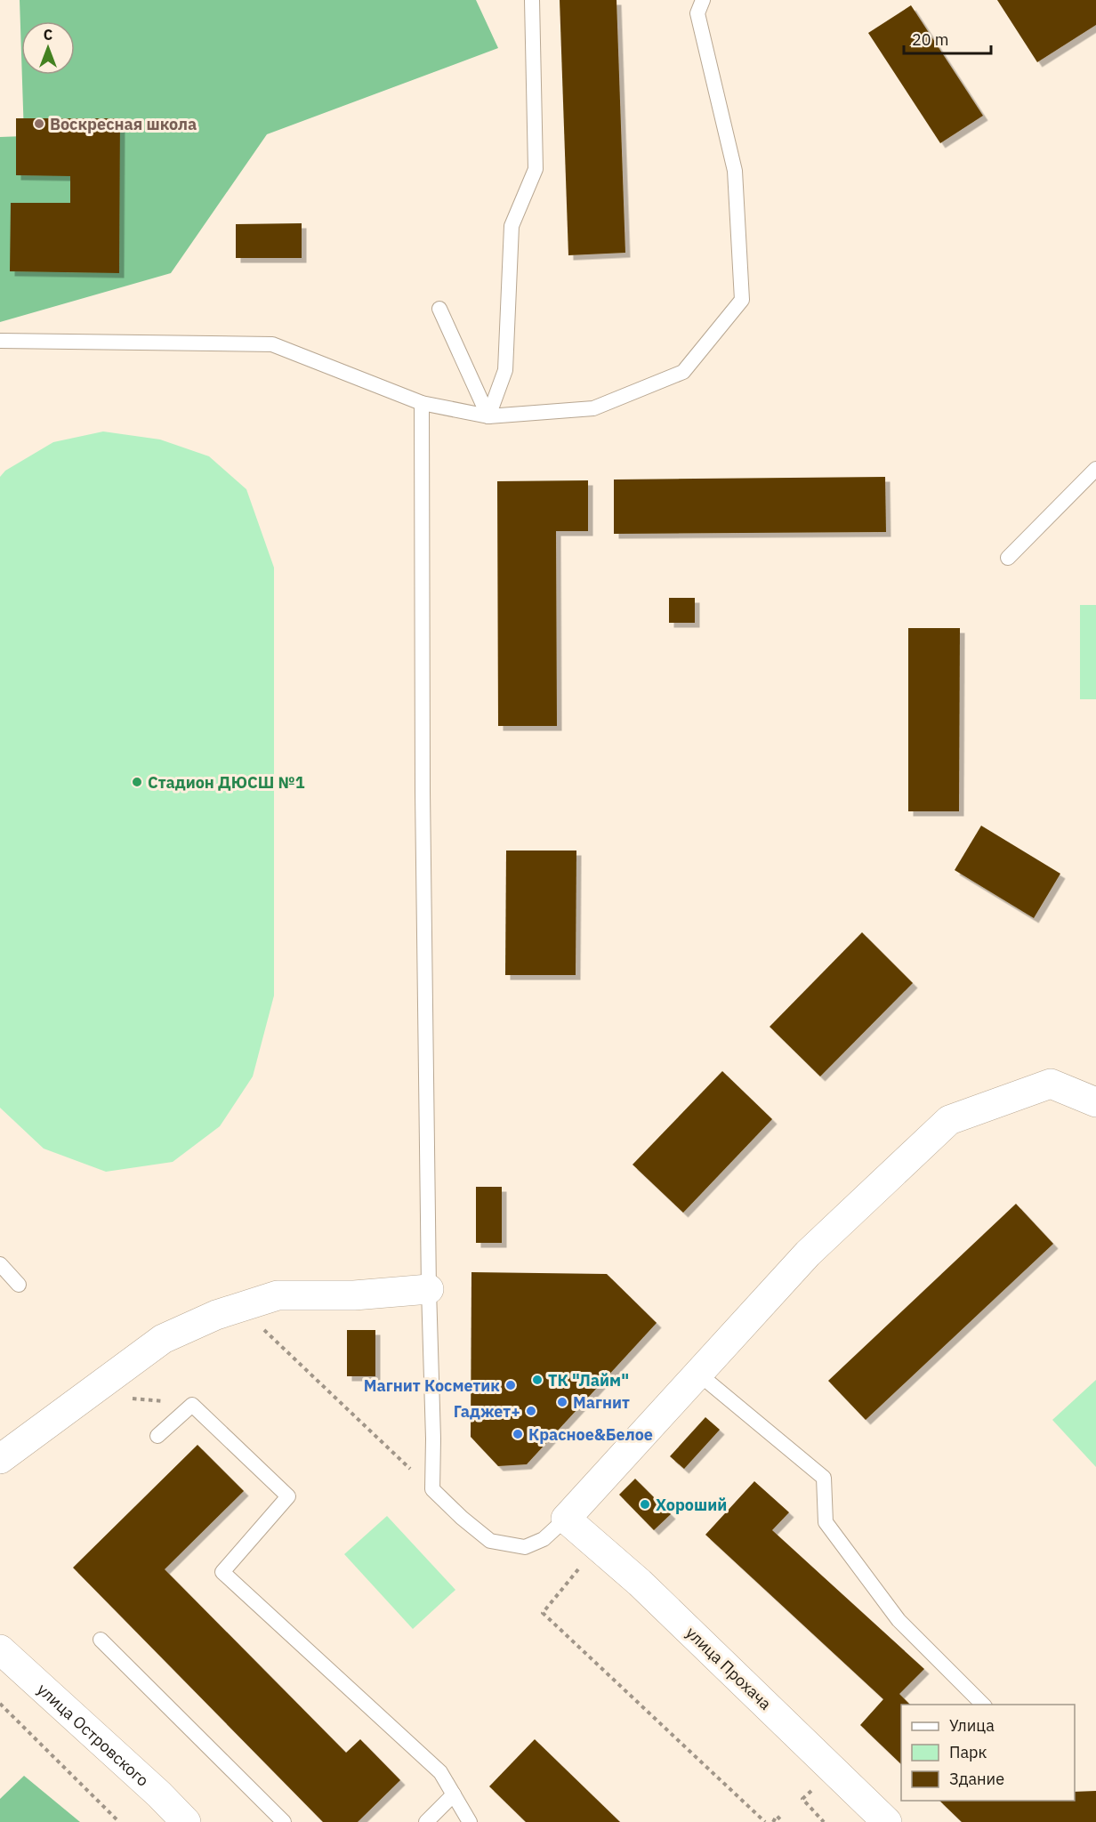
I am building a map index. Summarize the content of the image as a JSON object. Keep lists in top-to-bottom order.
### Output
{
  "streets": {
    "street": ["улица Прохача", "улица Островского"]
  },
  "places": [
    "Воскресная школа",
    "Стадион ДЮСШ №1",
    "ТК \"Лайм\"",
    "Магнит Косметик",
    "Магнит",
    "Гаджет+",
    "Красное&Белое",
    "Хороший"
  ],
  "legend": ["Улица", "Парк", "Здание"],
  "scale_bar": "20 m",
  "north": "top"
}
